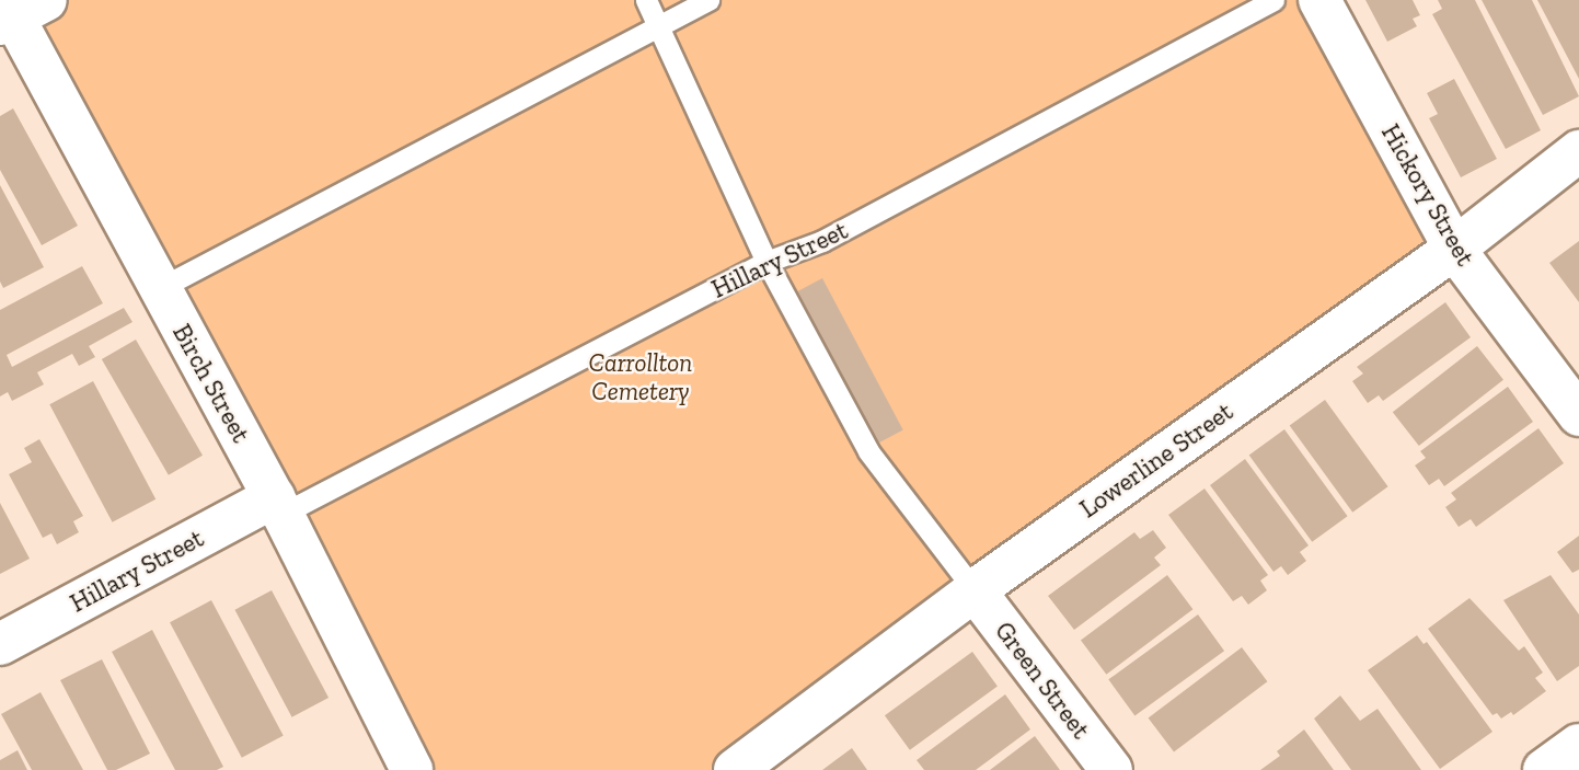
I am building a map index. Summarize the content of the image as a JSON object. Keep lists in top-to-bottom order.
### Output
{
  "streets": {
    "street": [
      "Hickory Street",
      "Hillary Street",
      "Birch Street",
      "Lowerline Street",
      "Green Street"
    ]
  },
  "crossings": [
    ["Hickory Street", "Lowerline Street"],
    ["Hillary Street", "Birch Street"],
    ["Lowerline Street", "Green Street"]
  ],
  "parks": ["Carrollton Cemetery"]
}
